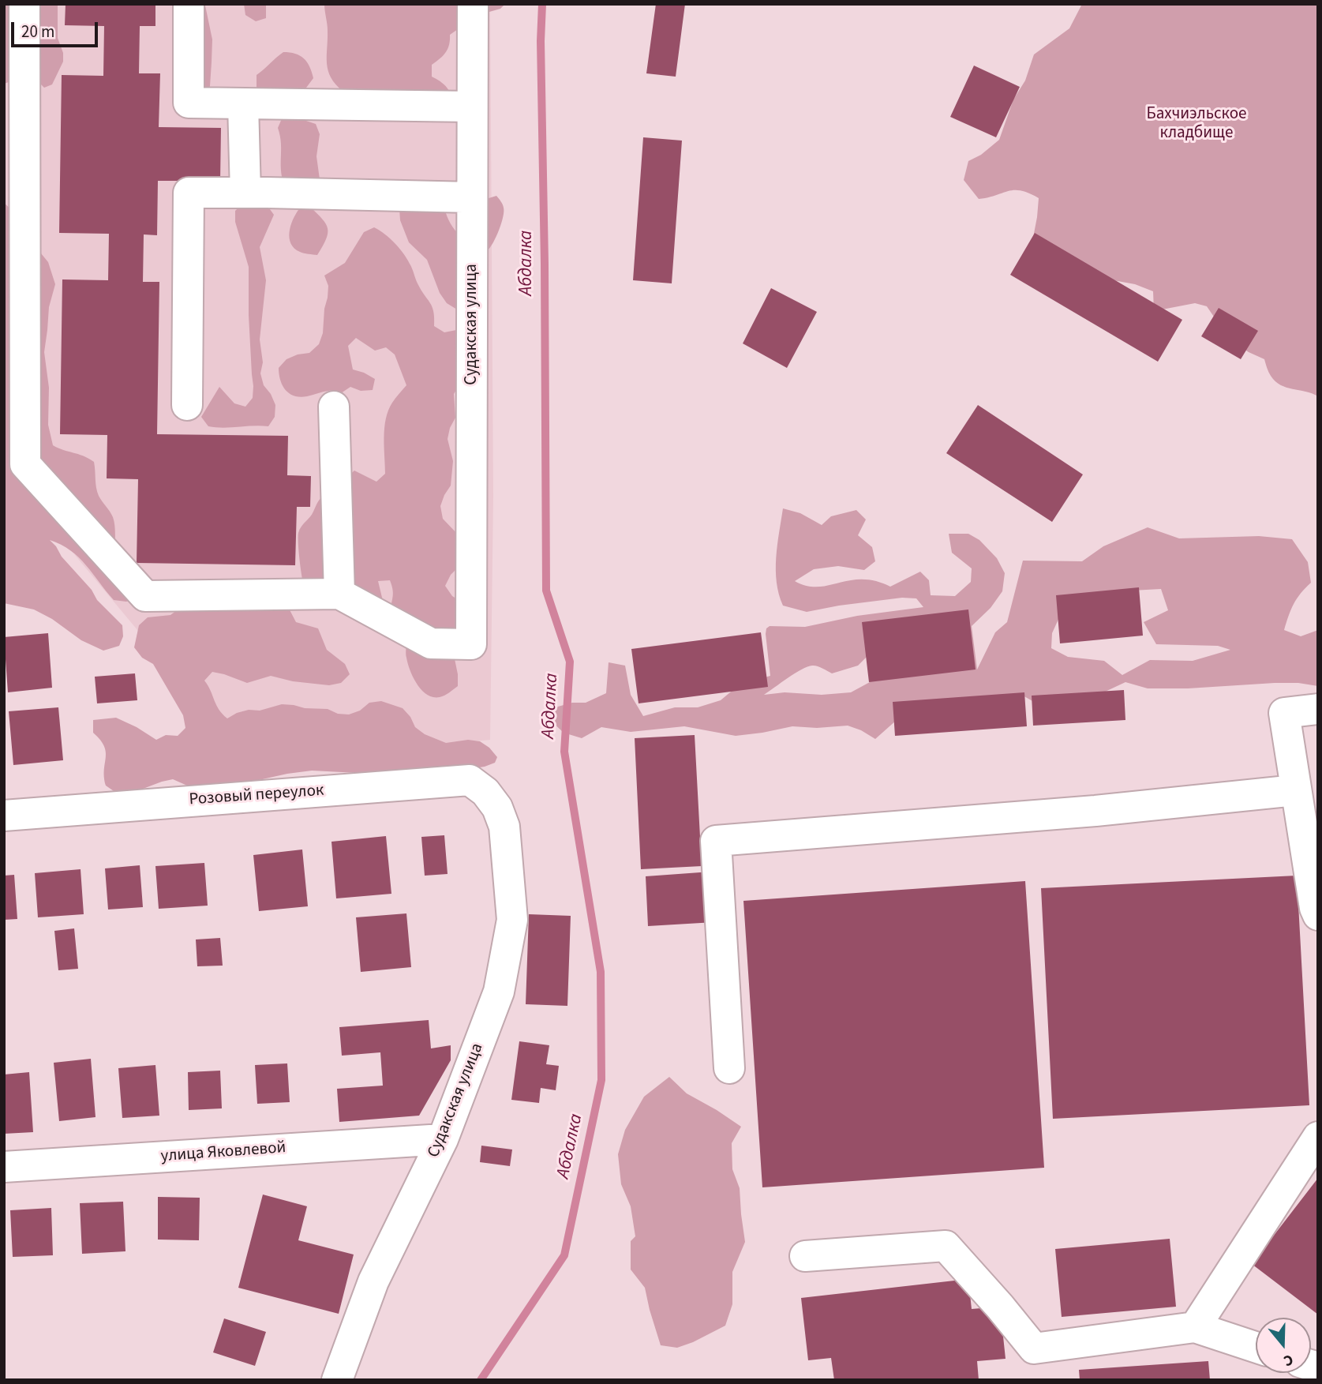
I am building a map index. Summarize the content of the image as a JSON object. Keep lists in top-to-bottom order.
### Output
{
  "streets": {
    "street": ["Судакская улица", "Розовый переулок", "улица Яковлевой"]
  },
  "crossings": [
    ["Судакская улица", "Розовый переулок"],
    ["Судакская улица", "улица Яковлевой"]
  ],
  "water": ["Абдалка"],
  "parks": ["Бахчиэльское кладбище"],
  "scale_bar": "20 m",
  "north": "bottom"
}
